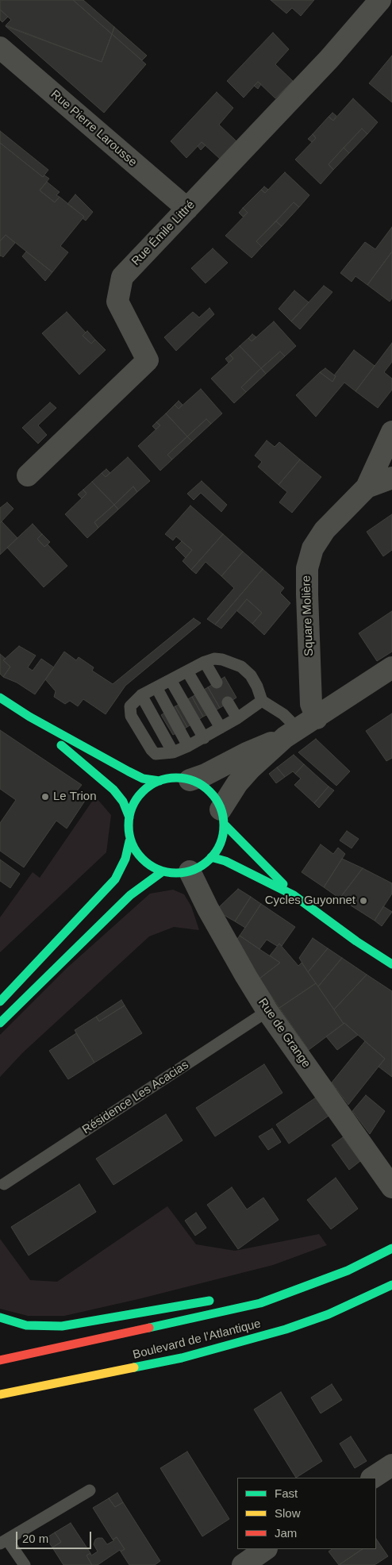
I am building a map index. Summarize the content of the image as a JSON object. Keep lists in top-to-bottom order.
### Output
{
  "streets": {
    "main road": ["Boulevard de l'Atlantique"],
    "street": [
      "Rue Pierre Larousse",
      "Rue Émile Littré",
      "Square Molière",
      "Rue de Grange"
    ],
    "lane": ["Résidence Les Acacias"]
  },
  "crossings": [
    ["Rue Pierre Larousse", "Rue Émile Littré"],
    ["Rue de Grange", "Résidence Les Acacias"]
  ],
  "places": ["Le Trion", "Cycles Guyonnet"],
  "legend": ["Fast", "Slow", "Jam"],
  "scale_bar": "20 m"
}
